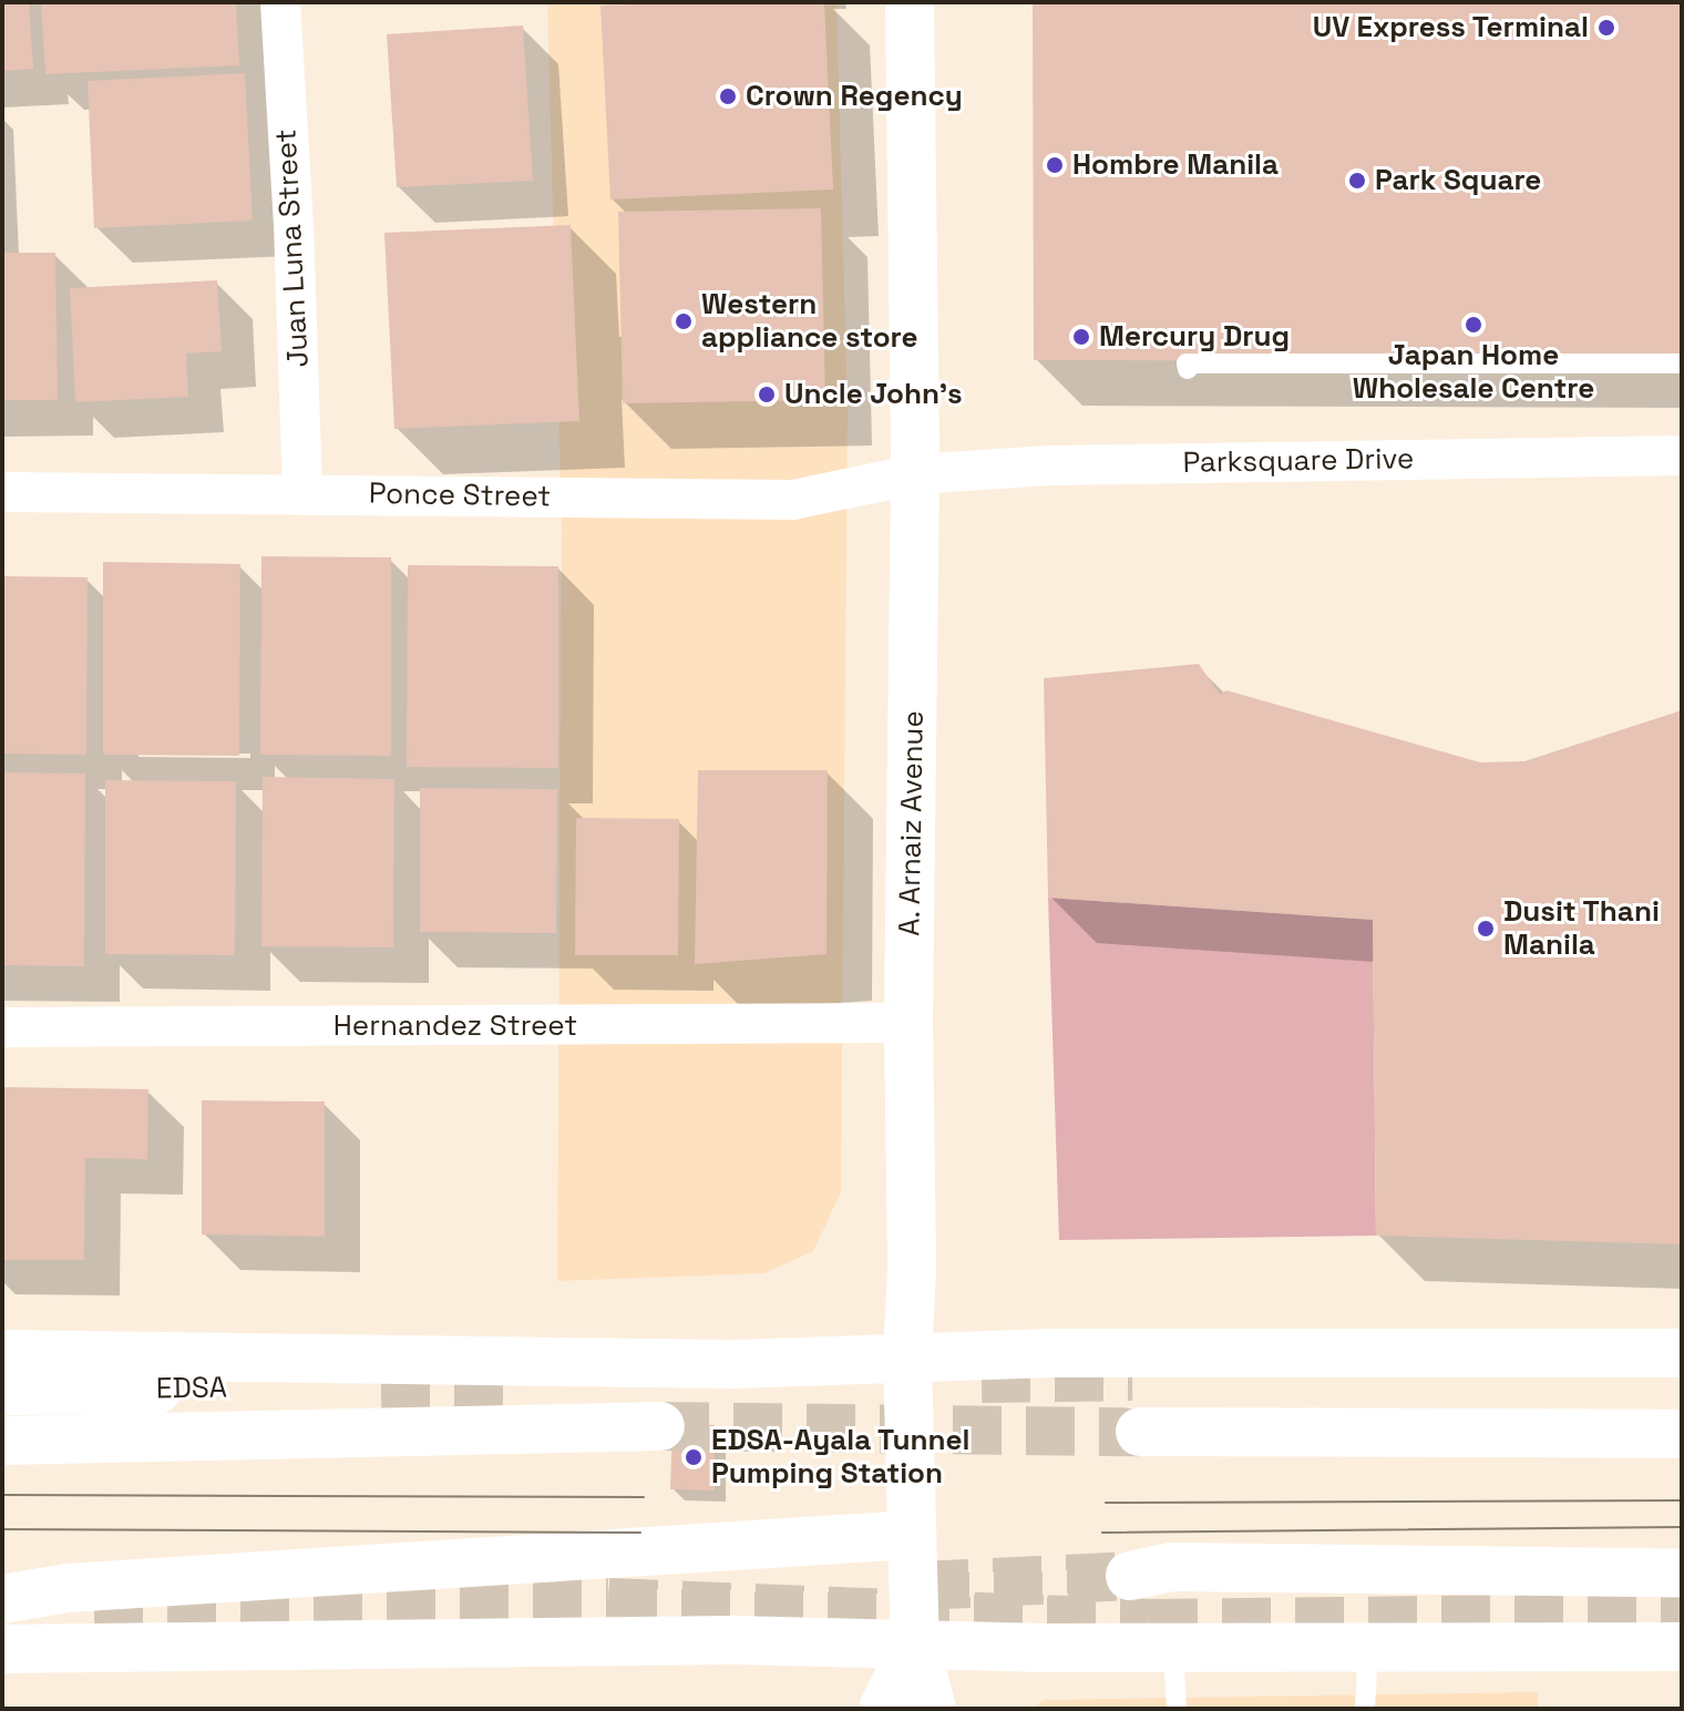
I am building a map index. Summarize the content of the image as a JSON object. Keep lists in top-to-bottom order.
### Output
{
  "streets": {
    "main road": ["A. Arnaiz Avenue", "EDSA"],
    "street": [
      "Juan Luna Street",
      "Parksquare Drive",
      "Ponce Street",
      "Hernandez Street"
    ]
  },
  "crossings": [
    ["Juan Luna Street", "Ponce Street"],
    ["Parksquare Drive", "Ponce Street"],
    ["Parksquare Drive", "A. Arnaiz Avenue"],
    ["Ponce Street", "A. Arnaiz Avenue"],
    ["A. Arnaiz Avenue", "Hernandez Street"]
  ],
  "places": [
    "UV Express Terminal",
    "Crown Regency",
    "Hombre Manila",
    "Park Square",
    "Western appliance store",
    "Japan Home Wholesale Centre",
    "Mercury Drug",
    "Uncle John's",
    "Dusit Thani Manila",
    "EDSA-Ayala Tunnel Pumping Station"
  ]
}
